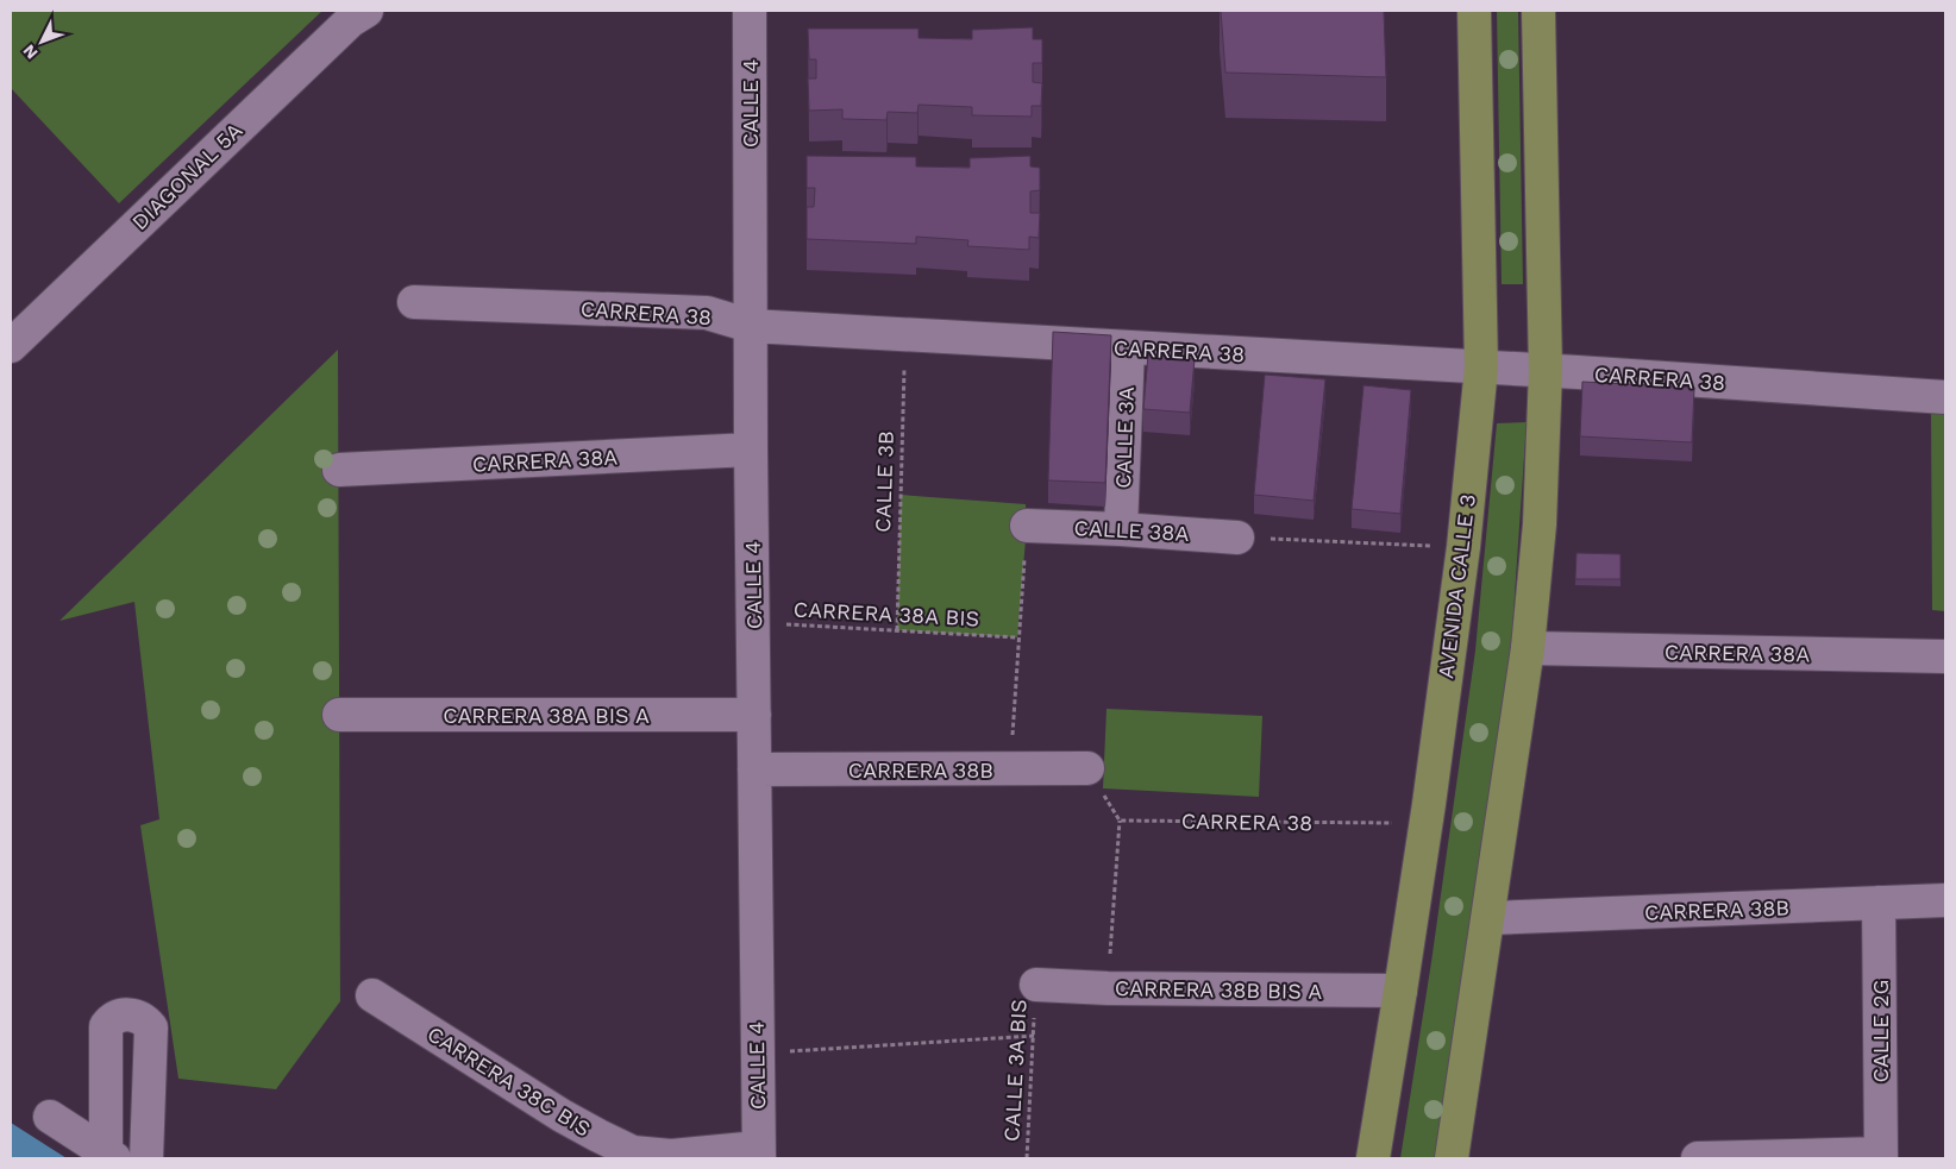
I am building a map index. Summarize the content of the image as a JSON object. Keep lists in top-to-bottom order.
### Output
{
  "streets": {
    "main road": ["AVENIDA CALLE 3"],
    "street": [
      "CALLE 4",
      "DIAGONAL 5A",
      "CARRERA 38",
      "CALLE 3A",
      "CARRERA 38A",
      "CALLE 38A",
      "CARRERA 38A BIS A",
      "CARRERA 38B",
      "CARRERA 38B BIS A",
      "CALLE 2G",
      "CARRERA 38C BIS"
    ],
    "path": ["CALLE 3B", "CARRERA 38A BIS", "CALLE 3A BIS"]
  },
  "crossings": [
    ["CALLE 4", "CARRERA 38"],
    ["CALLE 4", "CARRERA 38A"],
    ["CALLE 4", "CARRERA 38A BIS"],
    ["CALLE 4", "CARRERA 38A BIS A"],
    ["CALLE 4", "CARRERA 38B"],
    ["CALLE 4", "CARRERA 38C BIS"],
    ["CARRERA 38", "CALLE 3A"],
    ["CARRERA 38", "CALLE 3B"],
    ["CARRERA 38", "AVENIDA CALLE 3"],
    ["CALLE 3A", "CALLE 38A"],
    ["CALLE 3B", "CARRERA 38A BIS"],
    ["AVENIDA CALLE 3", "CARRERA 38B BIS A"],
    ["CARRERA 38B", "CALLE 2G"],
    ["CARRERA 38B BIS A", "CALLE 3A BIS"]
  ],
  "north": "bottom left"
}
